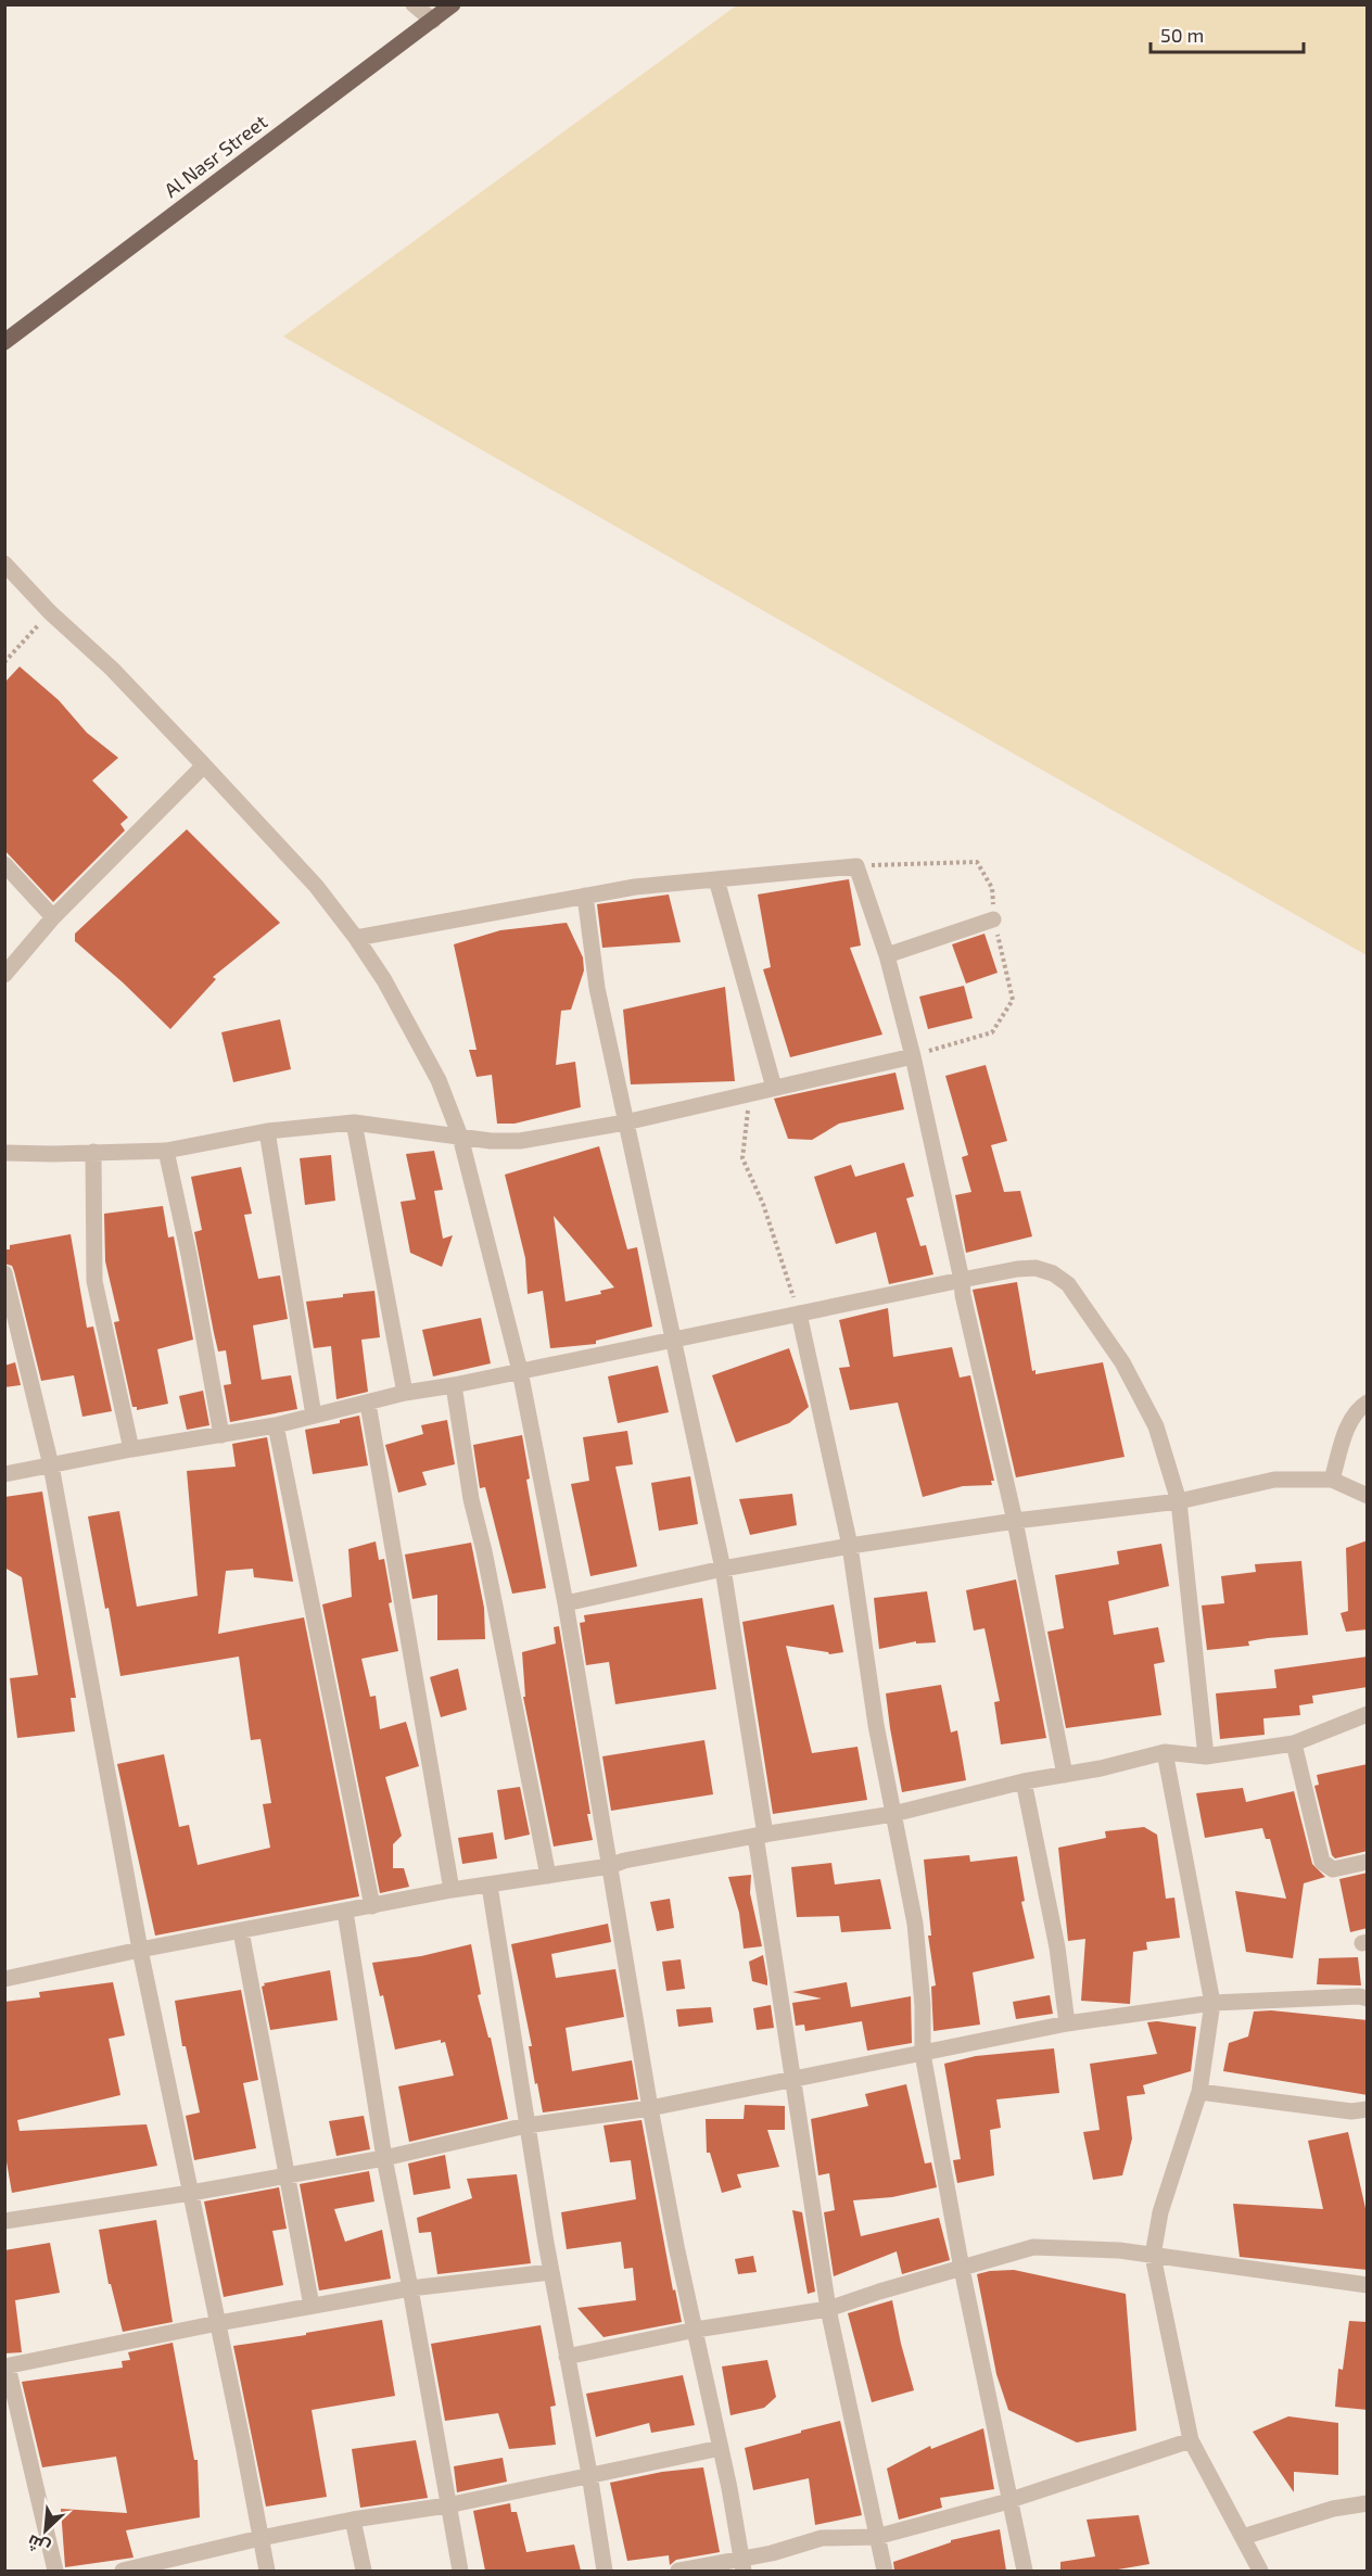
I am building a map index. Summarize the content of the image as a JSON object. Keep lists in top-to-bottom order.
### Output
{
  "streets": {
    "main road": ["Al Nasr Street"]
  },
  "scale_bar": "50 m",
  "north": "bottom left"
}
